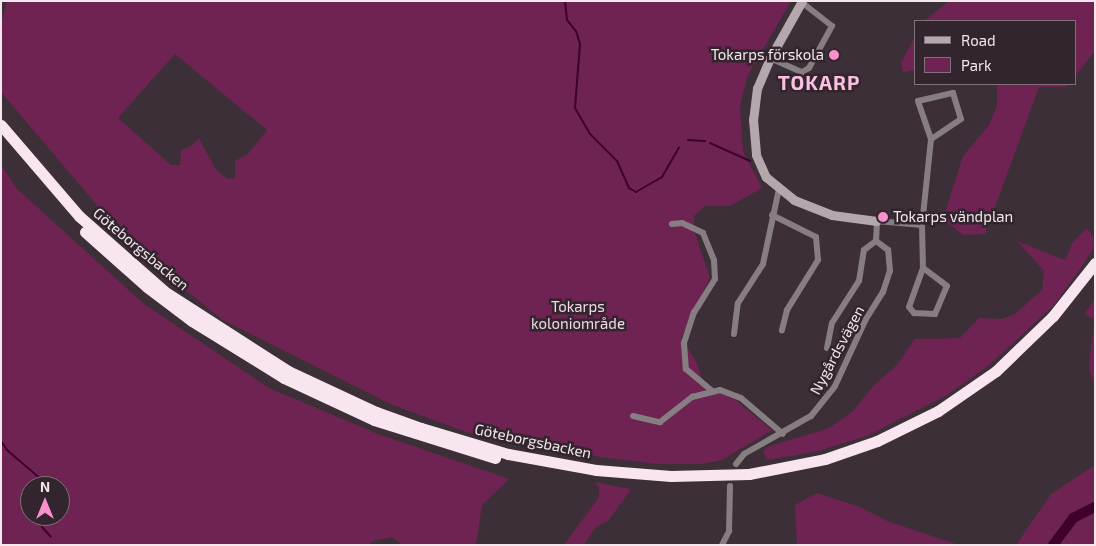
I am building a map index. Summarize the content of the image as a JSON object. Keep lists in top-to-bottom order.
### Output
{
  "streets": {
    "highway": ["Göteborgsbacken"],
    "street": ["Nygårdsvägen"]
  },
  "districts": ["TOKARP"],
  "parks": ["Tokarps koloniområde"],
  "places": ["Tokarps förskola", "Tokarps vändplan"],
  "legend": ["Road", "Park"],
  "north": "top"
}
